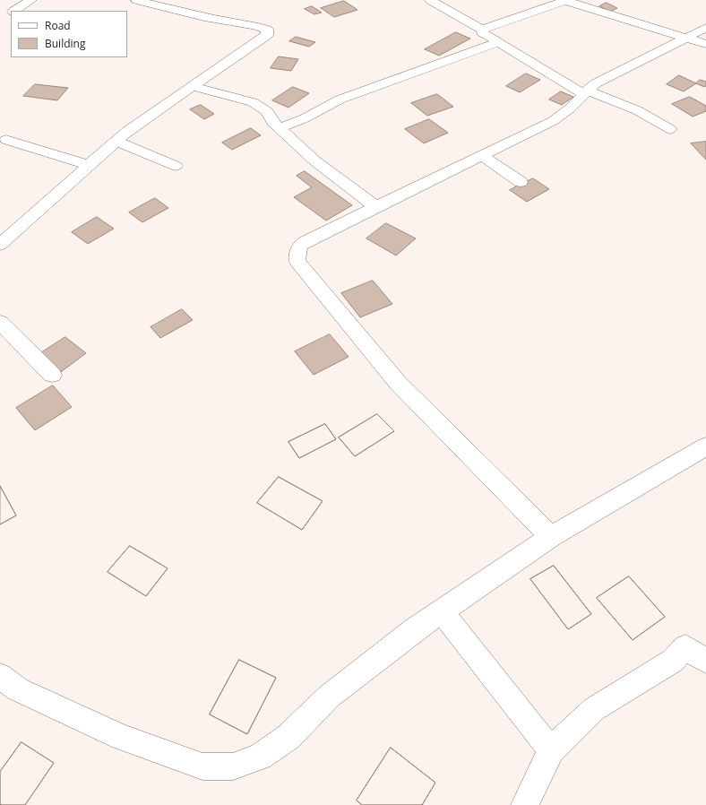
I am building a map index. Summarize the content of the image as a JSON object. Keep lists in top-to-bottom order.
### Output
{
  "legend": ["Road", "Building"]
}
